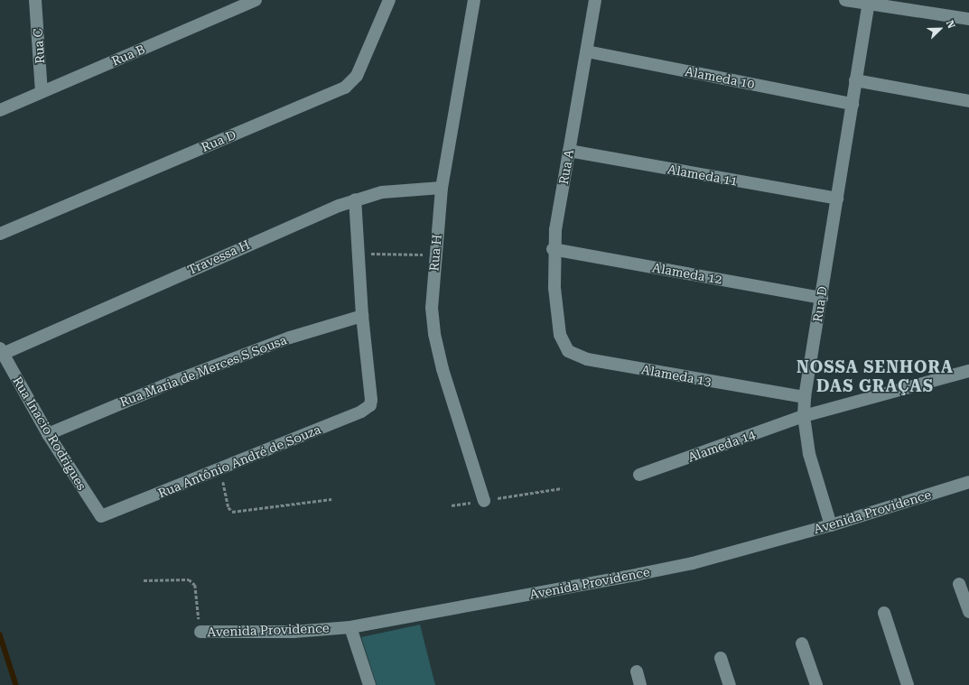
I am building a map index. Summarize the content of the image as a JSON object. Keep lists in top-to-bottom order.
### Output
{
  "streets": {
    "street": [
      "Rua C",
      "Rua B",
      "Alameda 10",
      "Rua D",
      "Rua A",
      "Alameda 11",
      "Rua H",
      "Travessa H",
      "Alameda 12",
      "Rua Maria de Merces S Sousa",
      "Alameda 13",
      "Rua Inacio Rodrigues",
      "Alameda 14",
      "Rua Antônio André de Souza",
      "Avenida Providence"
    ]
  },
  "crossings": [
    ["Rua C", "Rua B"],
    ["Alameda 10", "Rua D"],
    ["Alameda 10", "Rua A"],
    ["Rua D", "Alameda 11"],
    ["Rua D", "Alameda 12"],
    ["Rua D", "Alameda 13"],
    ["Rua D", "Alameda 14"],
    ["Rua D", "Avenida Providence"],
    ["Rua A", "Alameda 11"],
    ["Rua A", "Alameda 12"],
    ["Rua A", "Alameda 13"],
    ["Rua H", "Travessa H"],
    ["Travessa H", "Rua Inacio Rodrigues"],
    ["Rua Maria de Merces S Sousa", "Rua Inacio Rodrigues"],
    ["Rua Maria de Merces S Sousa", "Rua Antônio André de Souza"],
    ["Rua Inacio Rodrigues", "Rua Antônio André de Souza"]
  ],
  "districts": ["NOSSA SENHORA DAS GRAÇAS"],
  "north": "top right"
}
